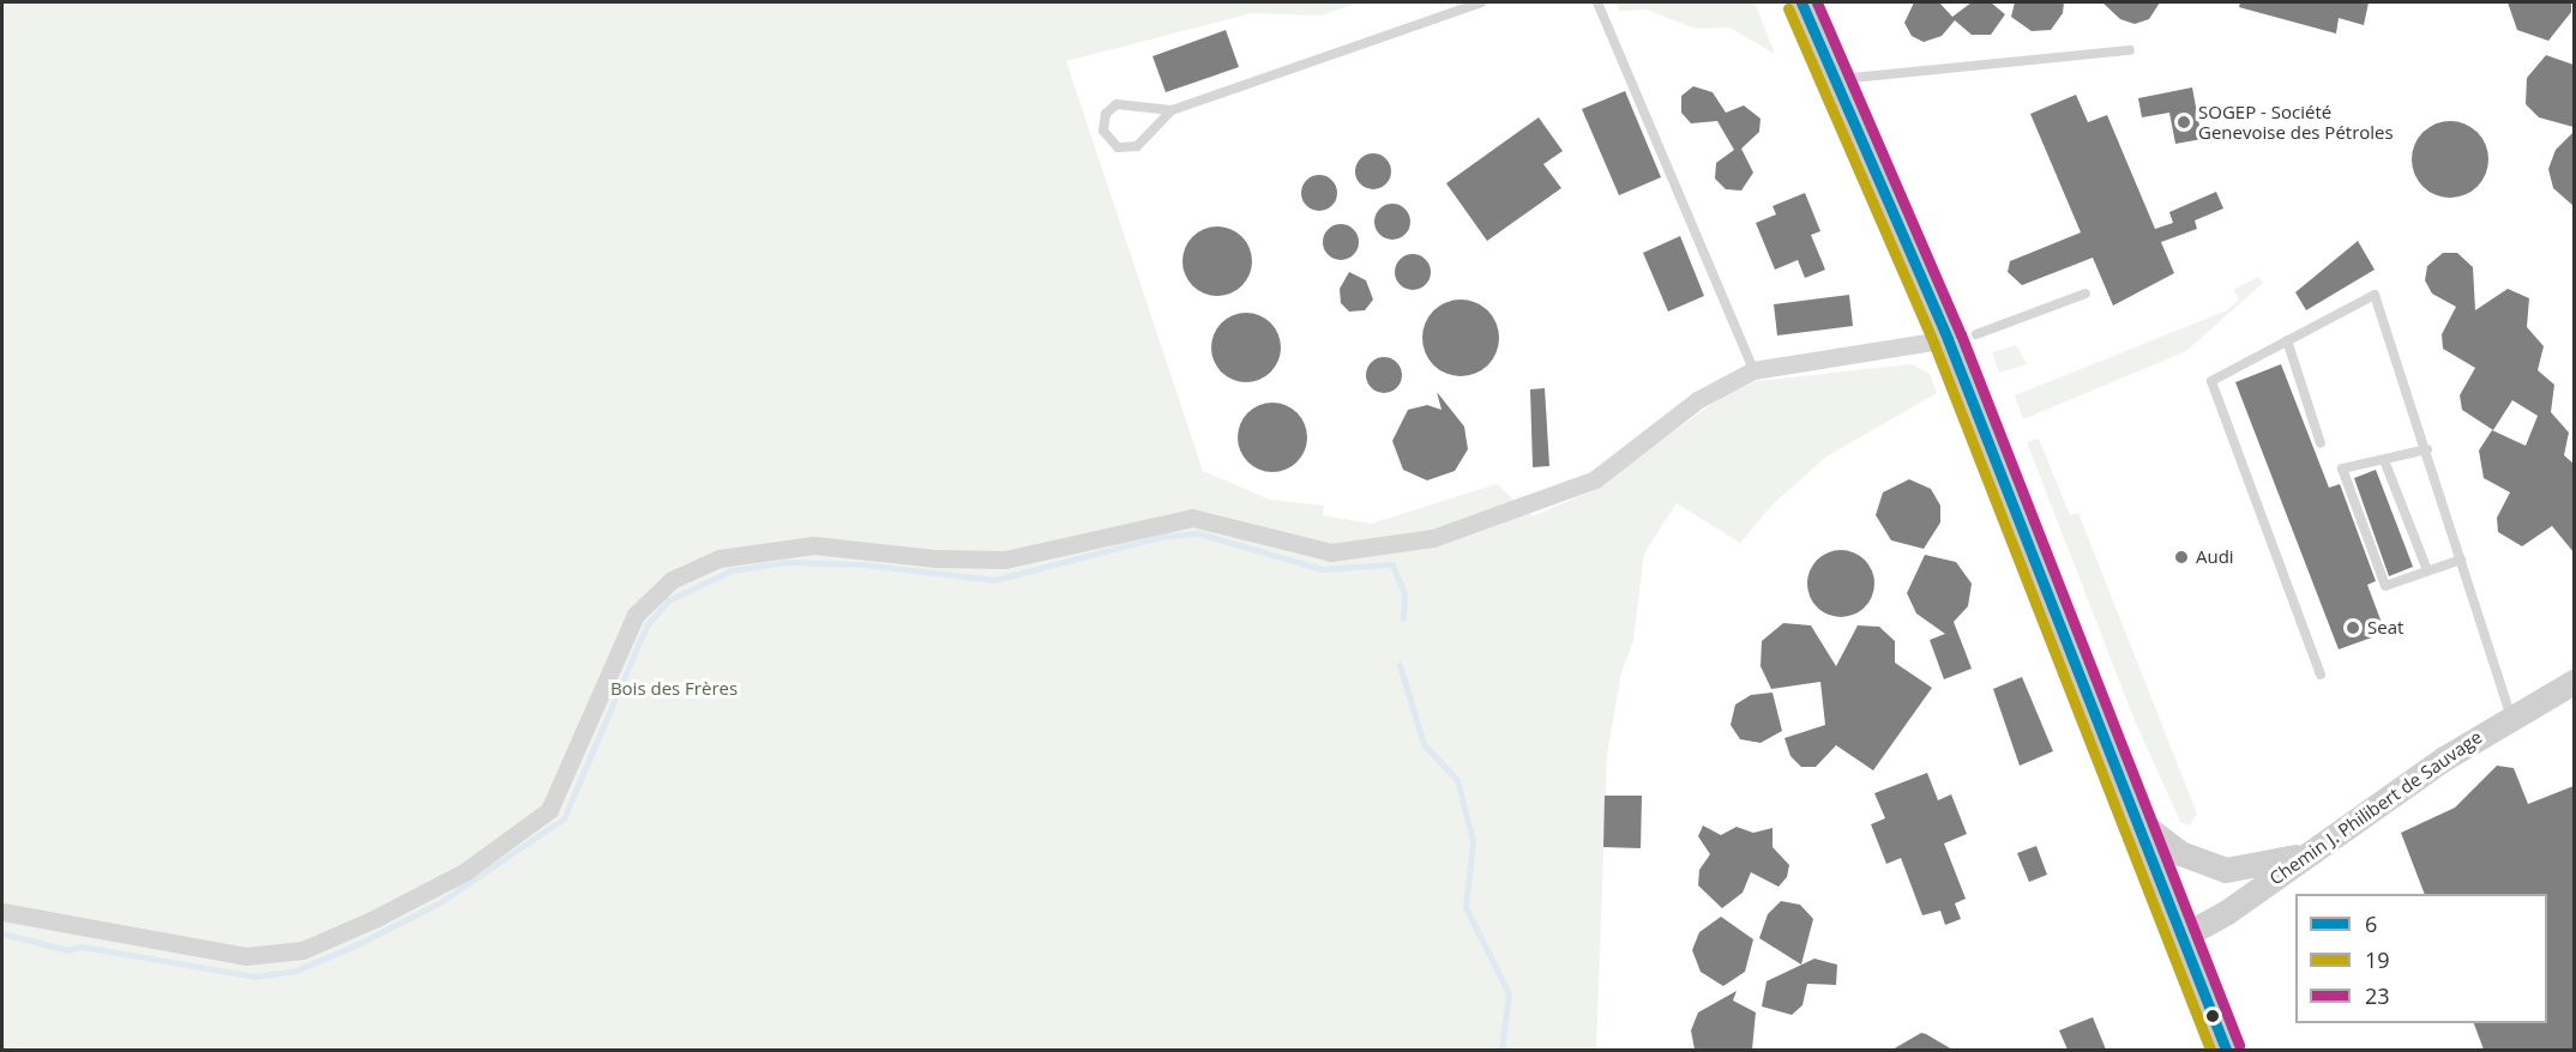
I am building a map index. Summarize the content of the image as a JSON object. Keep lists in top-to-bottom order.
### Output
{
  "streets": {
    "street": ["Chemin J. Philibert de Sauvage"]
  },
  "parks": ["Bois des Frères"],
  "places": ["SOGEP - Société Genevoise des Pétroles", "Audi", "Seat"],
  "lines": ["transit line 6", "transit line 23", "transit line 19"],
  "legend": ["6", "19", "23"]
}
